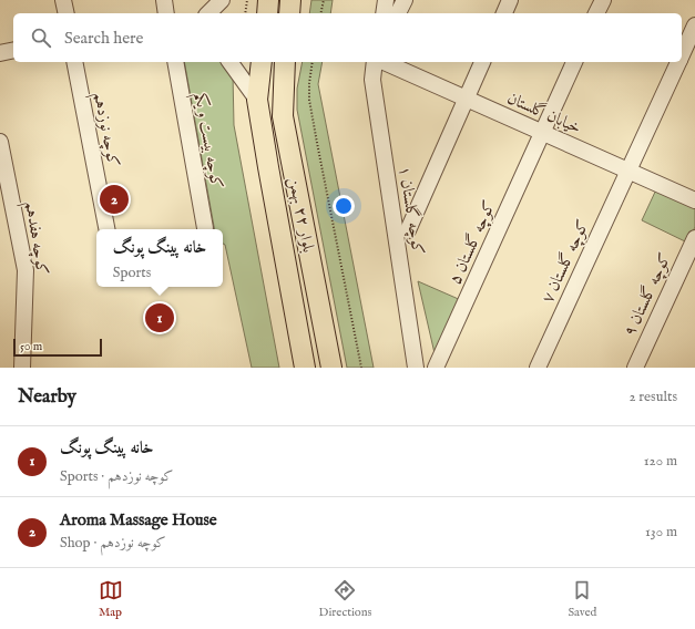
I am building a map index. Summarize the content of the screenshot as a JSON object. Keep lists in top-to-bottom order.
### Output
{
  "streets": {
    "main road": ["بلوار ۲۲ بهمن"],
    "street": [
      "خیابان گلستان",
      "کوچه نوزدهم",
      "کوچه بیست و یکم",
      "کوچه گلستان ۱",
      "کوچه هفدهم",
      "کوچه گلستان ۵",
      "کوچه گلستان ۷",
      "کوچه گلستان ۹"
    ]
  },
  "crossings": [
    ["خیابان گلستان", "کوچه گلستان ۵"],
    ["خیابان گلستان", "کوچه گلستان ۷"]
  ],
  "scale_bar": "50 m",
  "page": {
    "search": "Search here",
    "pins": ["2", "1"],
    "popup": ["خانه پینگ پونگ", "Sports"],
    "scale": "50 m",
    "heading": ["Nearby", "2 results"],
    "list": [
      {
        "mark": "1",
        "name": "خانه پینگ پونگ",
        "note": "Sports · کوچه نوزدهم",
        "value": "120 m"
      },
      {
        "mark": "2",
        "name": "Aroma Massage House",
        "note": "Shop · کوچه نوزدهم",
        "value": "130 m"
      }
    ],
    "nav": ["Map", "Directions", "Saved"]
  }
}
